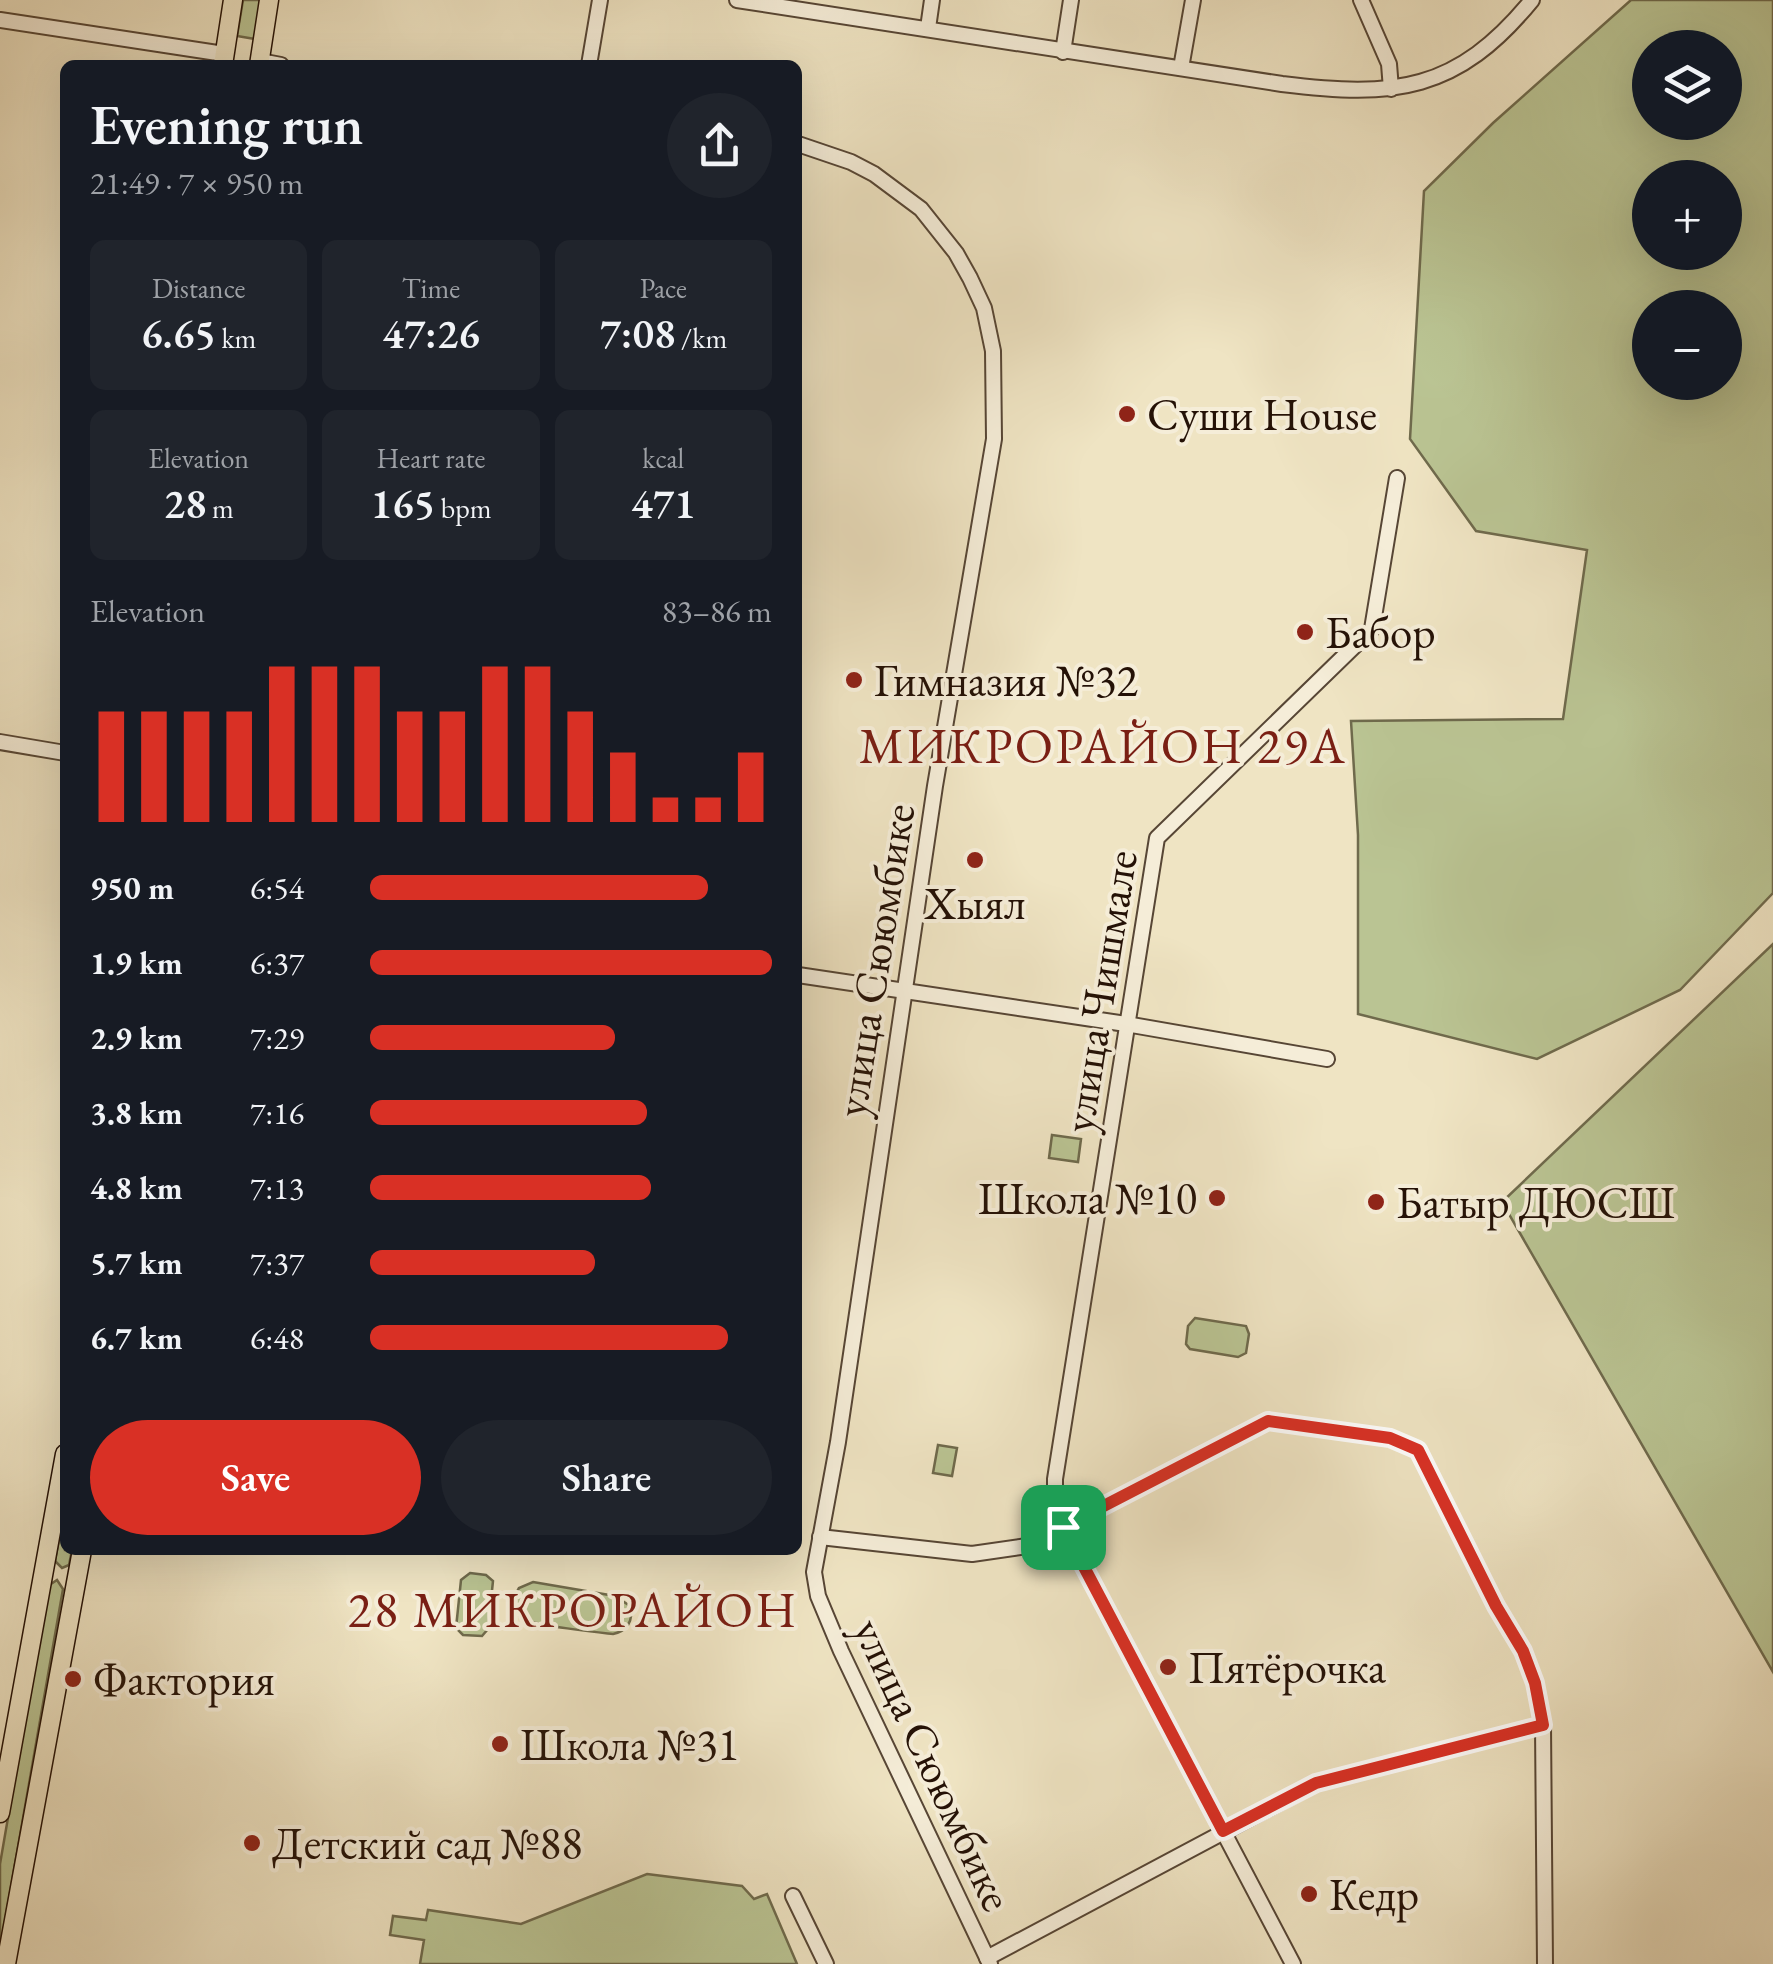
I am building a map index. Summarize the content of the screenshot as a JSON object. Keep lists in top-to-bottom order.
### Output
{
  "streets": {
    "street": ["улица Сююмбике", "улица Чишмале"]
  },
  "districts": ["МИКРОРАЙОН 29А", "28 МИКРОРАЙОН"],
  "places": [
    "Суши House",
    "Бабор",
    "Гимназия №32",
    "Хыял",
    "Школа №10",
    "Батыр ДЮСШ",
    "Пятёрочка",
    "Фактория",
    "Школа №31",
    "Детский сад №88",
    "Кедр"
  ],
  "page": {
    "map_buttons": ["+", "−"],
    "heading": ["Evening run", "21:49 · 7 × 950 m"],
    "stats": [
      ["Distance", "6.65 km"],
      ["Time", "47:26"],
      ["Pace", "7:08 /km"],
      ["Elevation", "28 m"],
      ["Heart rate", "165 bpm"],
      ["kcal", "471"]
    ],
    "chart": ["Elevation", "83–86 m"],
    "list": [
      {
        "name": "950 m",
        "note": "6:54"
      },
      {
        "name": "1.9 km",
        "note": "6:37"
      },
      {
        "name": "2.9 km",
        "note": "7:29"
      },
      {
        "name": "3.8 km",
        "note": "7:16"
      },
      {
        "name": "4.8 km",
        "note": "7:13"
      },
      {
        "name": "5.7 km",
        "note": "7:37"
      },
      {
        "name": "6.7 km",
        "note": "6:48"
      }
    ],
    "buttons": ["Save", "Share"]
  }
}
